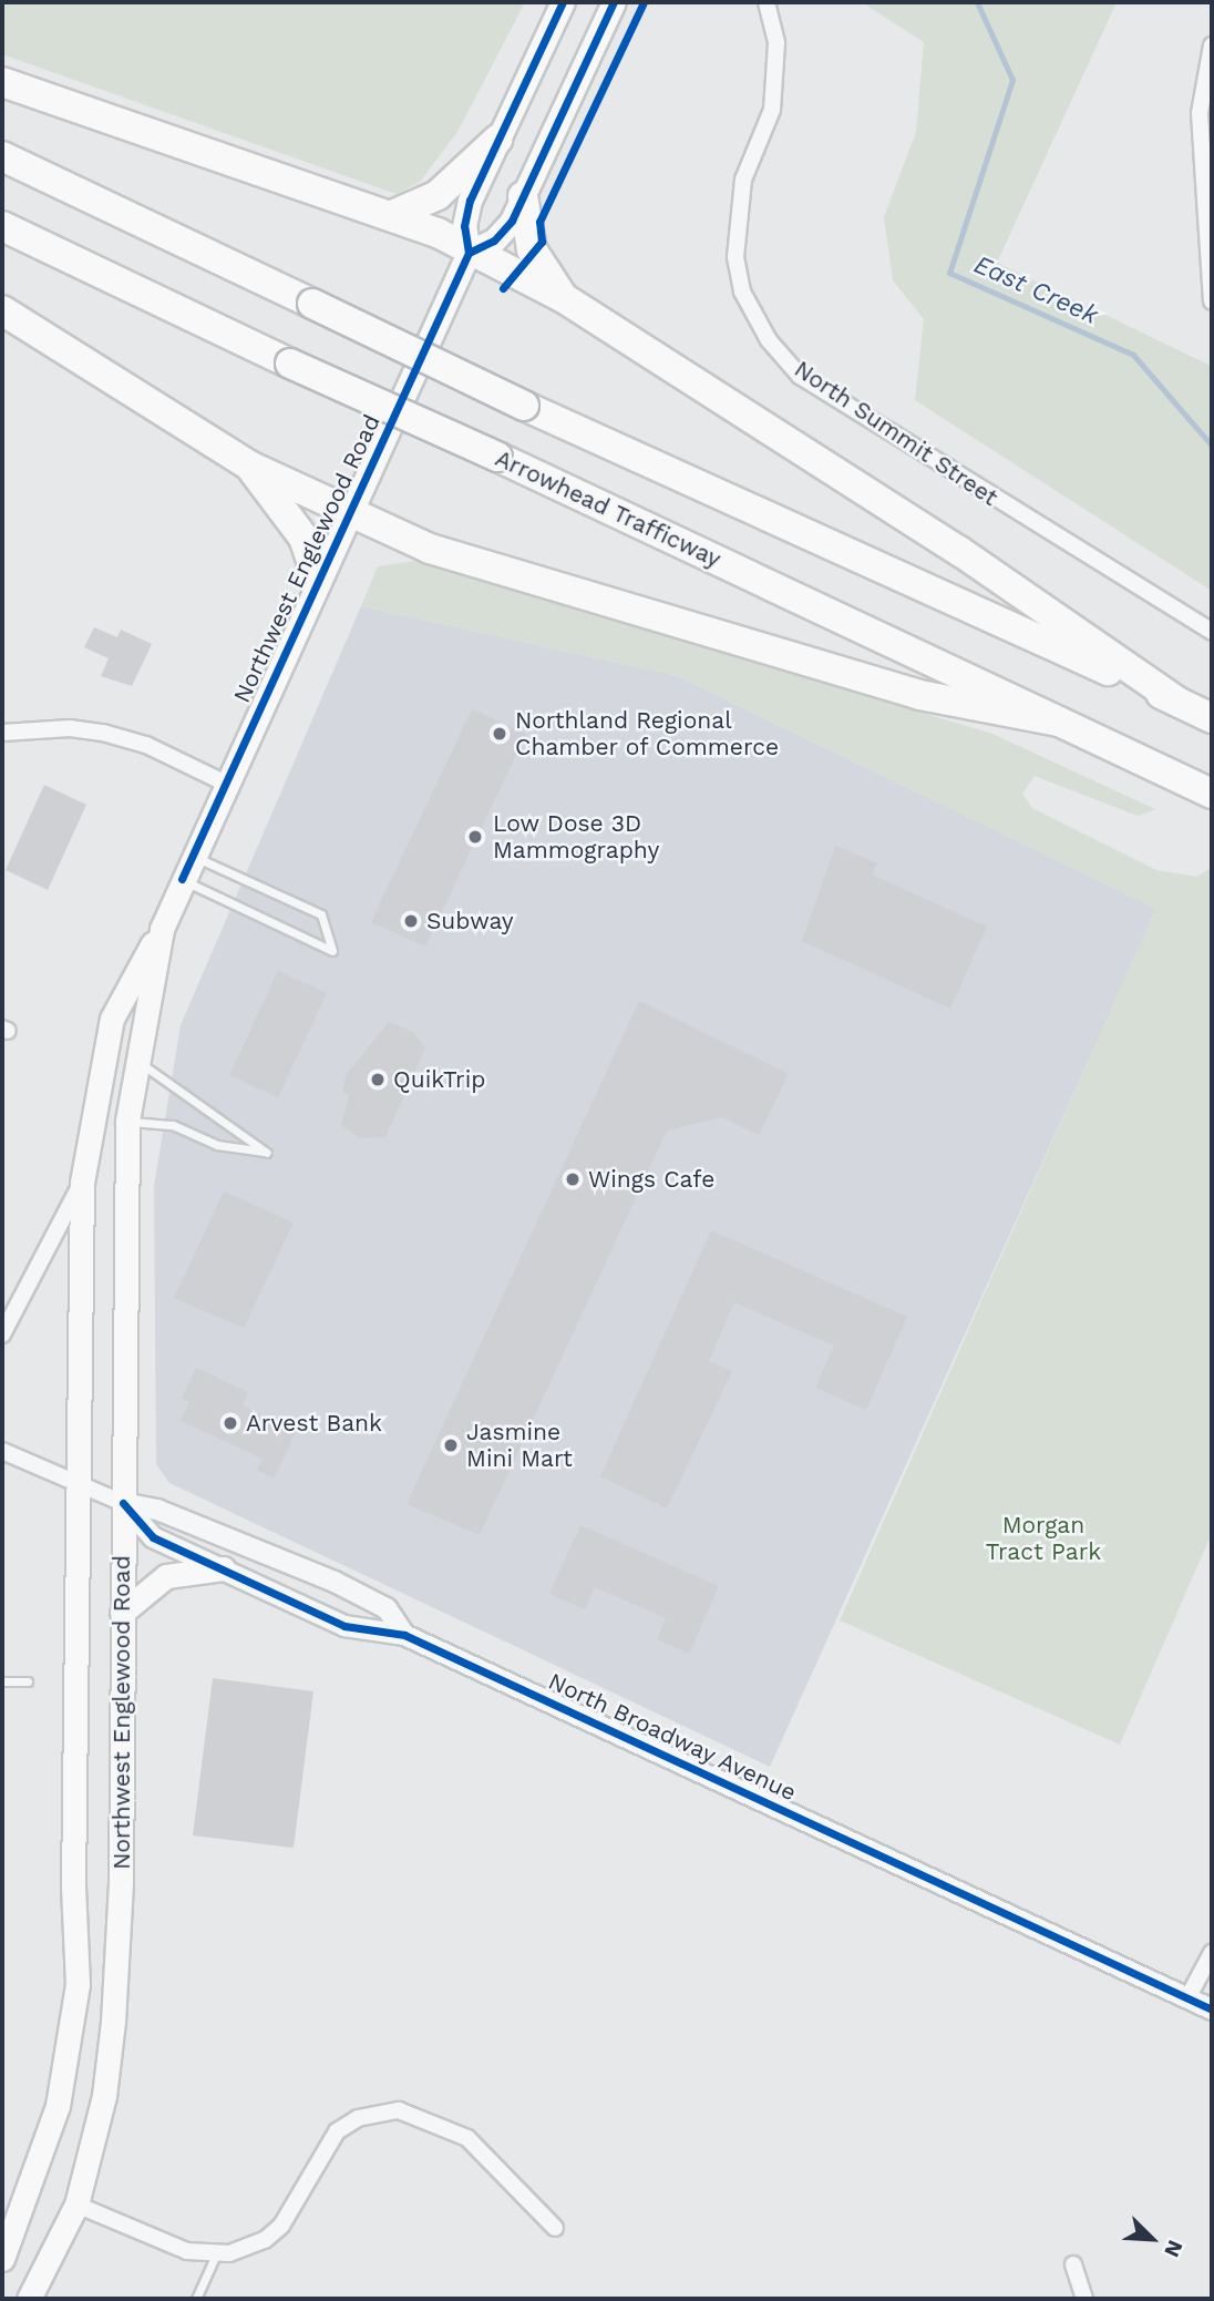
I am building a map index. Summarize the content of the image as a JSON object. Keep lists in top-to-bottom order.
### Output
{
  "streets": {
    "highway": ["Arrowhead Trafficway"],
    "main road": ["Northwest Englewood Road"],
    "street": ["North Summit Street", "North Broadway Avenue"]
  },
  "crossings": [
    ["Northwest Englewood Road", "North Broadway Avenue"]
  ],
  "water": ["East Creek"],
  "parks": ["Morgan Tract Park"],
  "places": [
    "Northland Regional Chamber of Commerce",
    "Low Dose 3D Mammography",
    "Subway",
    "QuikTrip",
    "Wings Cafe",
    "Arvest Bank",
    "Jasmine Mini Mart"
  ],
  "north": "bottom right"
}
